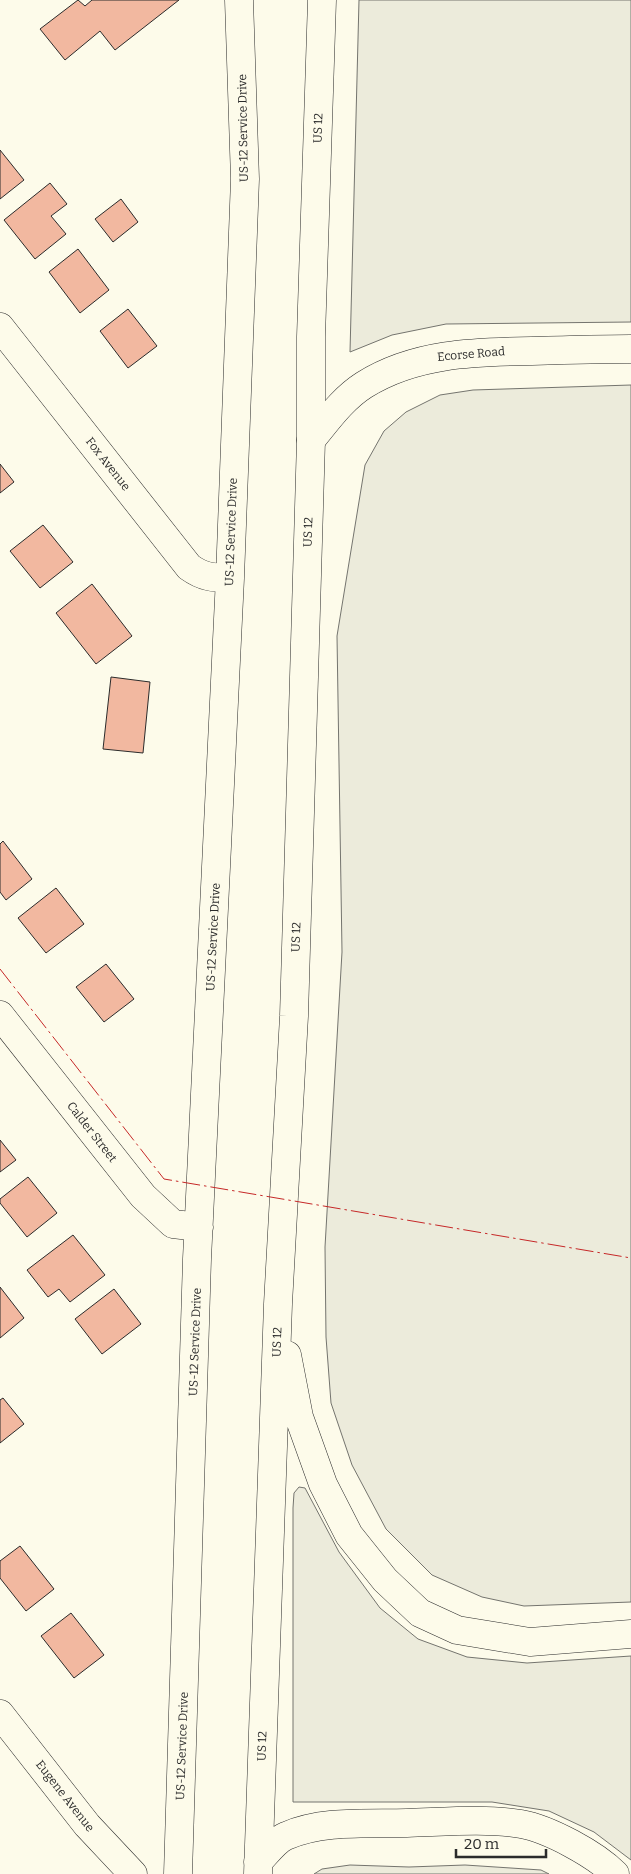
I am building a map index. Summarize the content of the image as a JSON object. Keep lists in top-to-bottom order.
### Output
{
  "streets": {
    "main road": [
      "US-12 Service Drive",
      "US 12",
      "Ecorse Road",
      "Fox Avenue",
      "Calder Street",
      "Eugene Avenue"
    ]
  },
  "crossings": [
    ["US-12 Service Drive", "Fox Avenue"],
    ["US-12 Service Drive", "Calder Street"],
    ["US 12", "Ecorse Road"]
  ],
  "scale_bar": "20 m"
}
